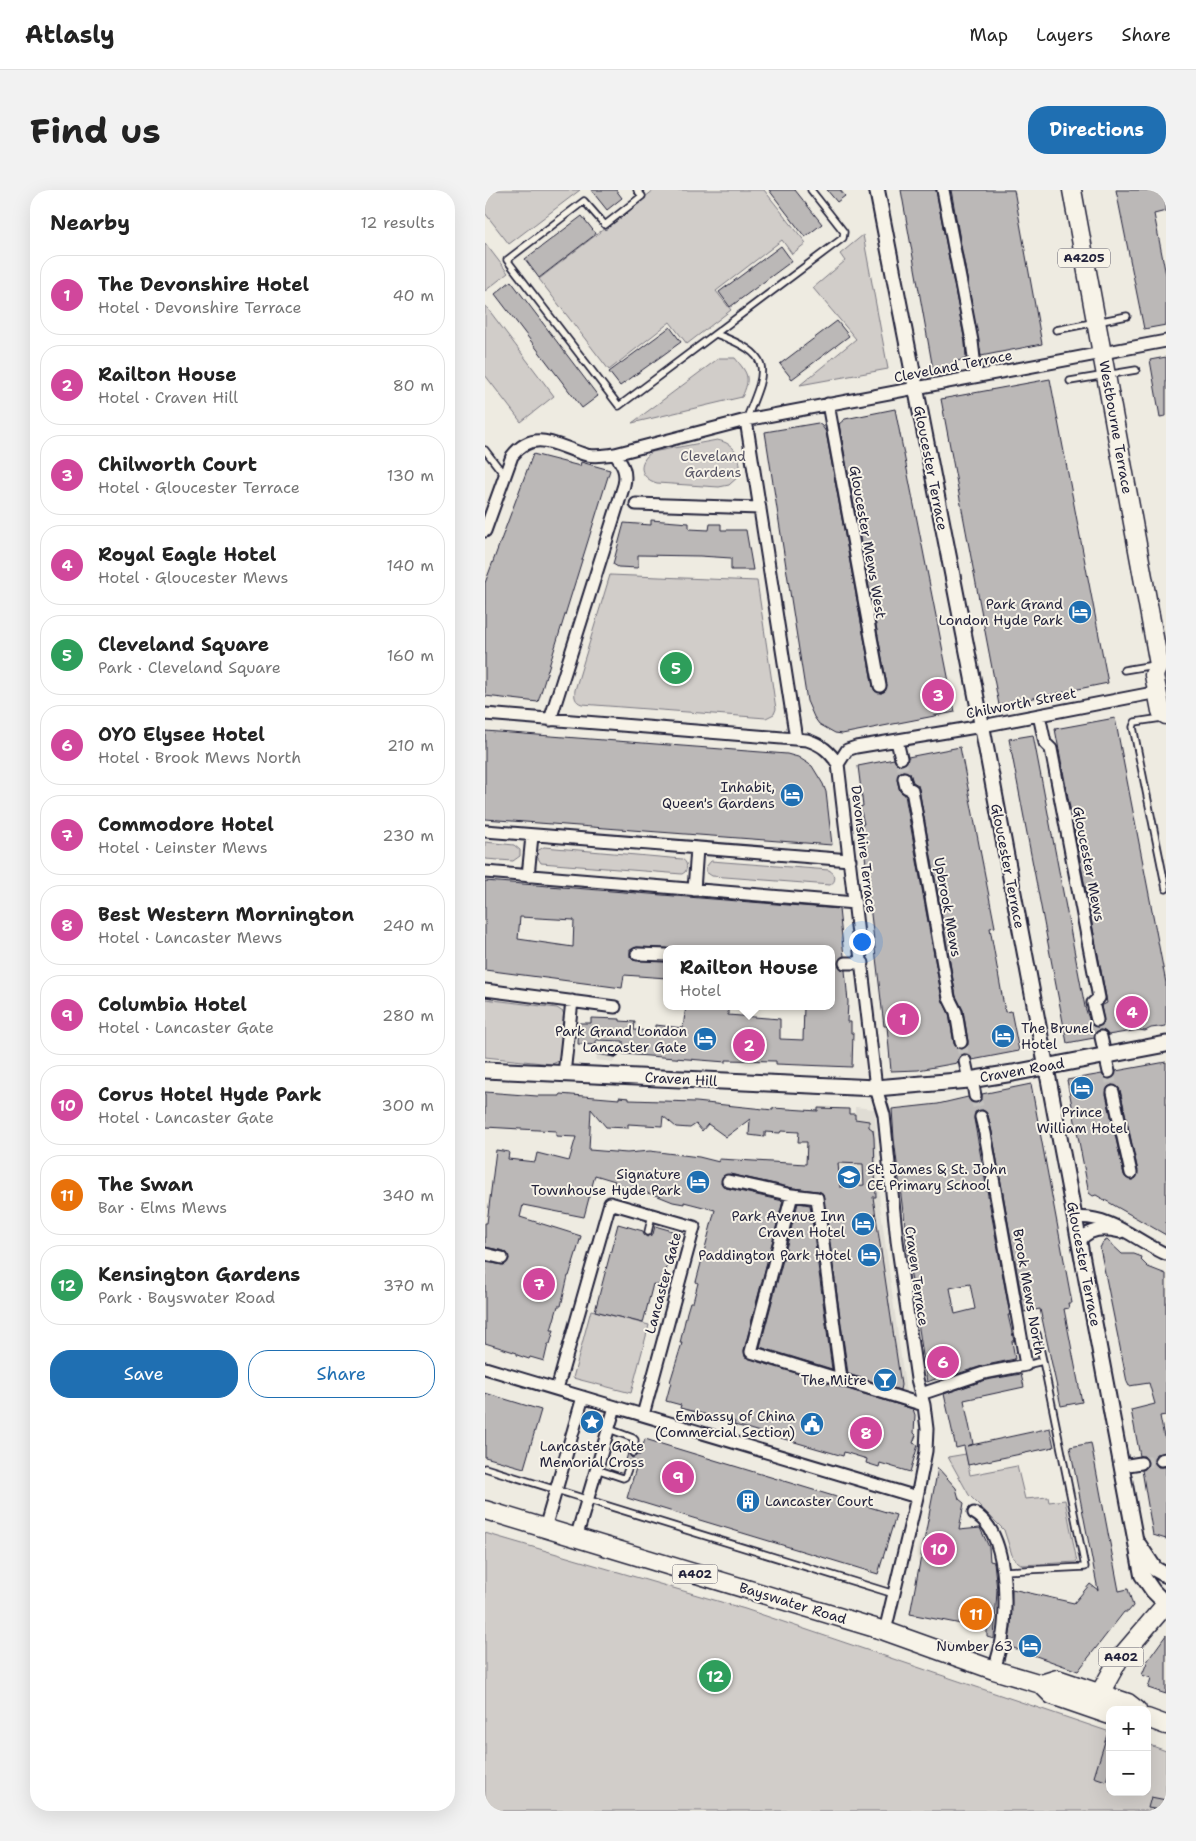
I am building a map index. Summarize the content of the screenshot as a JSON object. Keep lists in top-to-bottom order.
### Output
{
  "streets": {
    "main road": [
      "A4205",
      "Westbourne Terrace",
      "Craven Road",
      "Craven Hill",
      "A402",
      "Bayswater Road"
    ],
    "street": [
      "Cleveland Terrace",
      "Gloucester Terrace",
      "Gloucester Mews West",
      "Chilworth Street",
      "Devonshire Terrace",
      "Gloucester Mews",
      "Upbrook Mews",
      "Craven Terrace",
      "Lancaster Gate",
      "Brook Mews North"
    ]
  },
  "crossings": [
    ["Cleveland Terrace", "Westbourne Terrace"],
    ["Cleveland Terrace", "Gloucester Terrace"],
    ["Cleveland Terrace", "Gloucester Mews West"],
    ["Westbourne Terrace", "Chilworth Street"],
    ["Gloucester Terrace", "Chilworth Street"],
    ["Gloucester Terrace", "Craven Road"],
    ["Gloucester Terrace", "A402"],
    ["Chilworth Street", "Devonshire Terrace"],
    ["Chilworth Street", "Gloucester Mews"],
    ["Devonshire Terrace", "Craven Road"],
    ["Devonshire Terrace", "Craven Hill"],
    ["Devonshire Terrace", "Craven Terrace"],
    ["Craven Road", "Craven Hill"],
    ["Craven Road", "Craven Terrace"],
    ["Craven Hill", "Craven Terrace"],
    ["Craven Terrace", "Brook Mews North"],
    ["A402", "Bayswater Road"]
  ],
  "parks": ["Cleveland Gardens"],
  "places": {
    "hotel": [
      "Park Grand London Hyde Park",
      "Inhabit, Queen's Gardens",
      "The Brunel Hotel",
      "Park Grand London Lancaster Gate",
      "Prince William Hotel",
      "Signature Townhouse Hyde Park",
      "Park Avenue Inn Craven Hotel",
      "Paddington Park Hotel",
      "Number 63"
    ],
    "school or university": ["St. James & St. John CE Primary School"],
    "bar": ["The Mitre"],
    "place": ["Lancaster Gate Memorial Cross"],
    "public building": ["Embassy of China (Commercial Section)"],
    "building": ["Lancaster Court"]
  },
  "page": {
    "header": "Atlasly",
    "nav": ["Map", "Layers", "Share"],
    "buttons": [
      "Directions",
      ["Save", "Share"]
    ],
    "title": "Find us",
    "heading": ["Nearby", "12 results"],
    "list": [
      {
        "mark": "1",
        "name": "The Devonshire Hotel",
        "note": "Hotel · Devonshire Terrace",
        "value": "40 m"
      },
      {
        "mark": "2",
        "name": "Railton House",
        "note": "Hotel · Craven Hill",
        "value": "80 m"
      },
      {
        "mark": "3",
        "name": "Chilworth Court",
        "note": "Hotel · Gloucester Terrace",
        "value": "130 m"
      },
      {
        "mark": "4",
        "name": "Royal Eagle Hotel",
        "note": "Hotel · Gloucester Mews",
        "value": "140 m"
      },
      {
        "mark": "5",
        "name": "Cleveland Square",
        "note": "Park · Cleveland Square",
        "value": "160 m"
      },
      {
        "mark": "6",
        "name": "OYO Elysee Hotel",
        "note": "Hotel · Brook Mews North",
        "value": "210 m"
      },
      {
        "mark": "7",
        "name": "Commodore Hotel",
        "note": "Hotel · Leinster Mews",
        "value": "230 m"
      },
      {
        "mark": "8",
        "name": "Best Western Mornington",
        "note": "Hotel · Lancaster Mews",
        "value": "240 m"
      },
      {
        "mark": "9",
        "name": "Columbia Hotel",
        "note": "Hotel · Lancaster Gate",
        "value": "280 m"
      },
      {
        "mark": "10",
        "name": "Corus Hotel Hyde Park",
        "note": "Hotel · Lancaster Gate",
        "value": "300 m"
      },
      {
        "mark": "11",
        "name": "The Swan",
        "note": "Bar · Elms Mews",
        "value": "340 m"
      },
      {
        "mark": "12",
        "name": "Kensington Gardens",
        "note": "Park · Bayswater Road",
        "value": "370 m"
      }
    ],
    "pins": [
      "5",
      "3",
      "4",
      "1",
      "2",
      "7",
      "6",
      "8",
      "9",
      "10",
      "11",
      "12"
    ],
    "popup": ["Railton House", "Hotel"],
    "map_buttons": ["+", "−"]
  }
}
